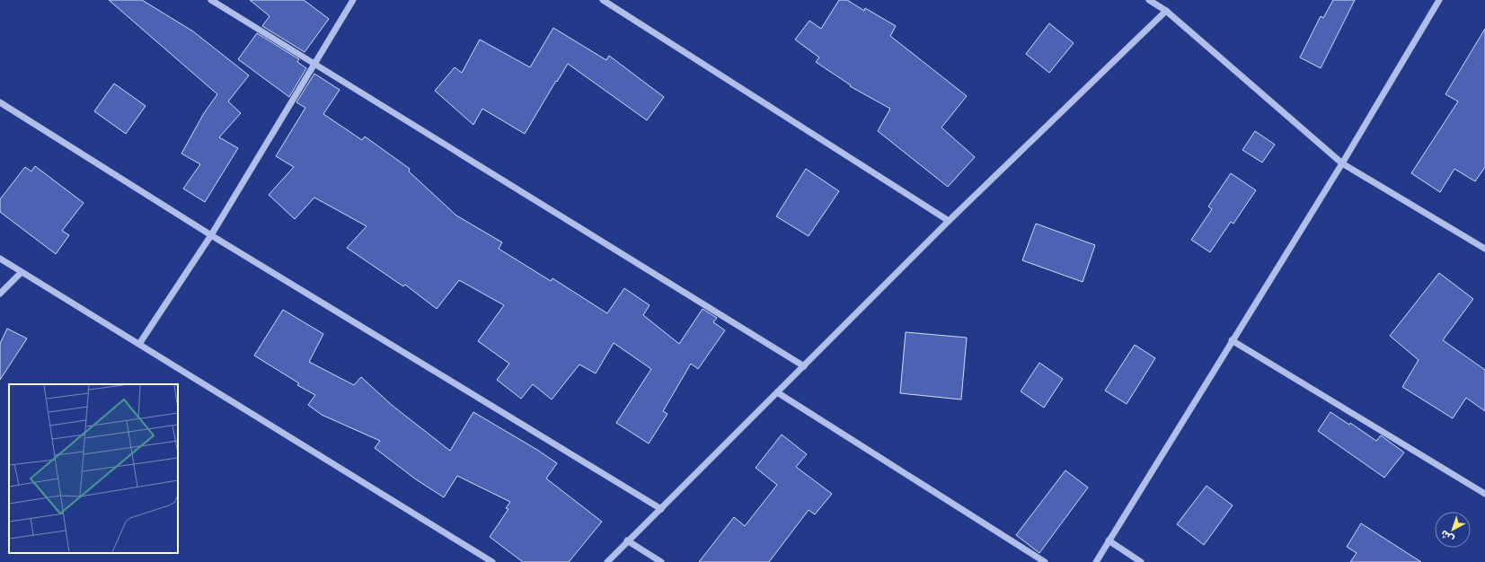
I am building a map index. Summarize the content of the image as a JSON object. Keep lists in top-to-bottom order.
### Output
{
  "north": "bottom left"
}
